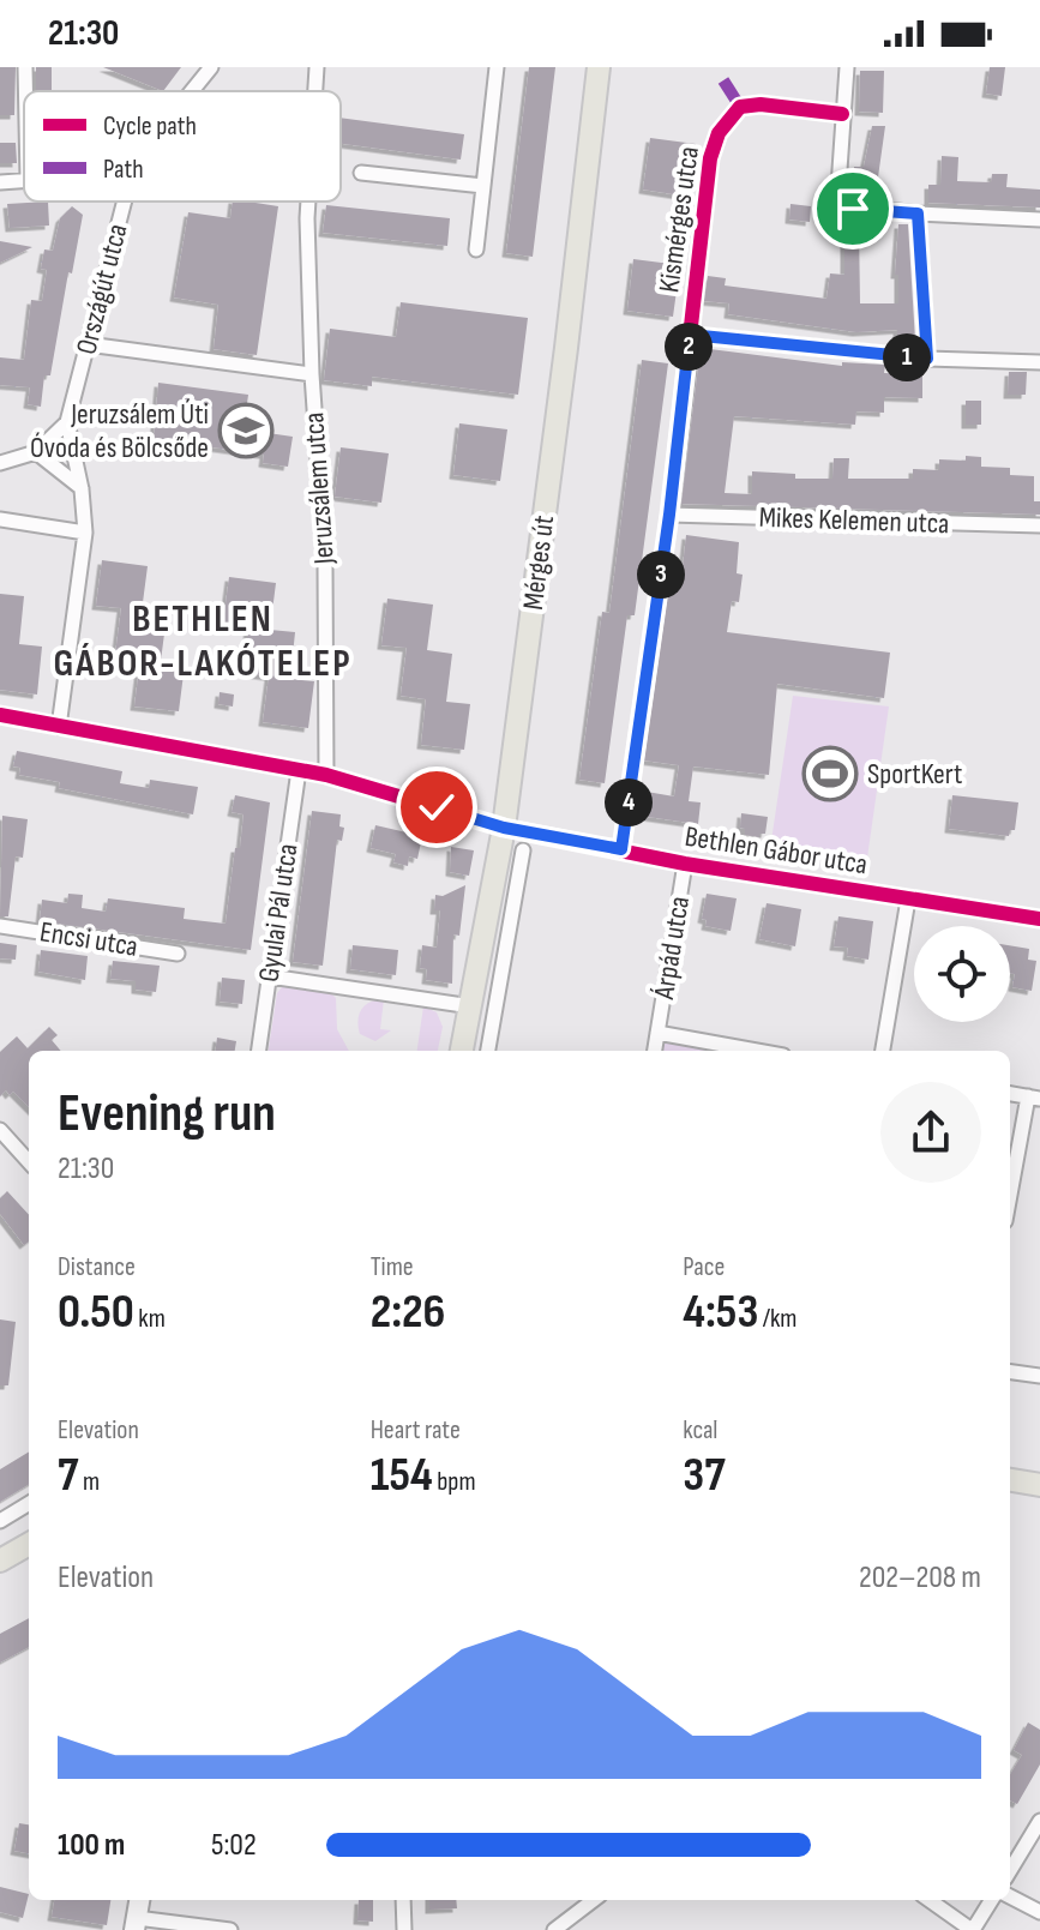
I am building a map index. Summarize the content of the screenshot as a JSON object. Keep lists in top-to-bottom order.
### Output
{
  "streets": {
    "main road": ["Mérges út"],
    "street": [
      "Kismérges utca",
      "Országút utca",
      "Jeruzsálem utca",
      "Mikes Kelemen utca",
      "Bethlen Gábor utca",
      "Gyulai Pál utca",
      "Encsi utca",
      "Árpád utca"
    ]
  },
  "crossings": [
    ["Kismérges utca", "Mikes Kelemen utca"],
    ["Kismérges utca", "Bethlen Gábor utca"],
    ["Országút utca", "Jeruzsálem utca"],
    ["Országút utca", "Bethlen Gábor utca"],
    ["Jeruzsálem utca", "Bethlen Gábor utca"],
    ["Mérges út", "Bethlen Gábor utca"],
    ["Bethlen Gábor utca", "Gyulai Pál utca"],
    ["Bethlen Gábor utca", "Árpád utca"]
  ],
  "districts": ["BETHLEN GÁBOR-LAKÓTELEP"],
  "places": {
    "school or university": ["Jeruzsálem Úti Óvoda és Bölcsőde"],
    "sports": ["SportKert"]
  },
  "legend": ["Cycle path", "Path"],
  "page": {
    "status": "21:30",
    "pins": [
      "2",
      "1",
      "3",
      "4"
    ],
    "heading": ["Evening run", "21:30"],
    "stats": [
      ["Distance", "0.50 km"],
      ["Time", "2:26"],
      ["Pace", "4:53 /km"],
      ["Elevation", "7 m"],
      ["Heart rate", "154 bpm"],
      ["kcal", "37"]
    ],
    "chart": ["Elevation", "202–208 m"],
    "list": [
      {
        "name": "100 m",
        "note": "5:02"
      }
    ]
  }
}
